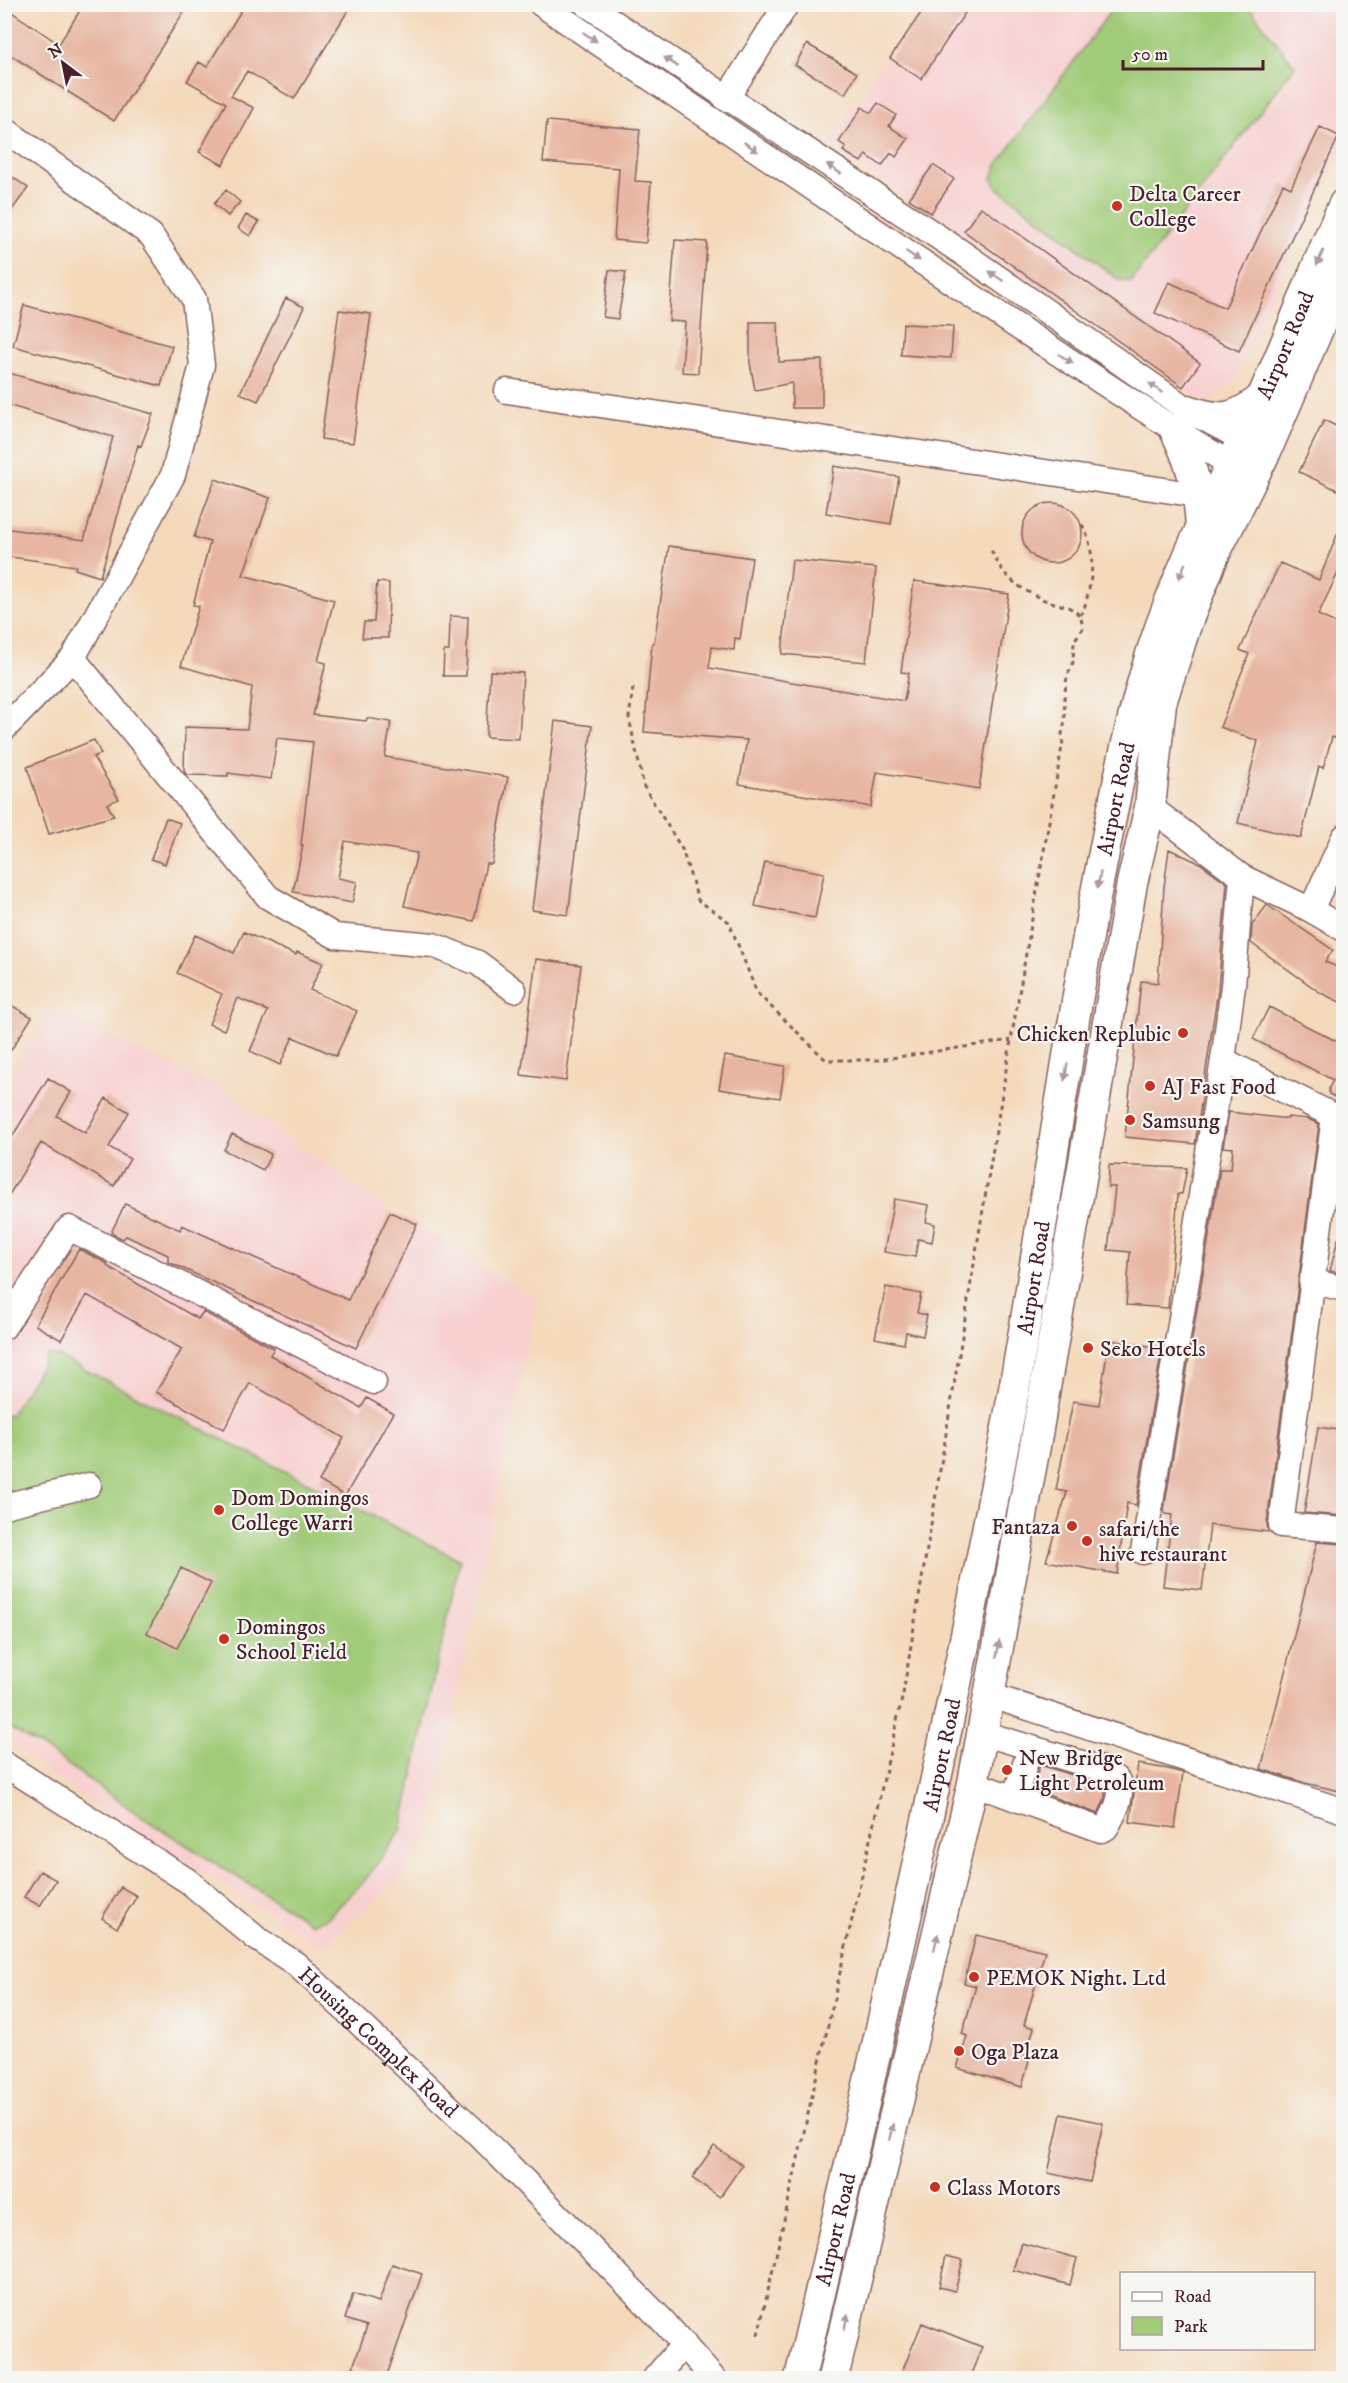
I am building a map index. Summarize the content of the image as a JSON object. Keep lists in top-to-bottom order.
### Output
{
  "streets": {
    "main road": ["Airport Road"],
    "street": ["Housing Complex Road"]
  },
  "places": [
    "Delta Career College",
    "Chicken Replubic",
    "AJ Fast Food",
    "Samsung",
    "Seko Hotels",
    "Dom Domingos College Warri",
    "Fantaza",
    "safari/the hive restaurant",
    "Domingos School Field",
    "New Bridge Light Petroleum",
    "PEMOK Night. Ltd",
    "Oga Plaza",
    "Class Motors"
  ],
  "legend": ["Road", "Park"],
  "scale_bar": "50 m",
  "north": "top left"
}
